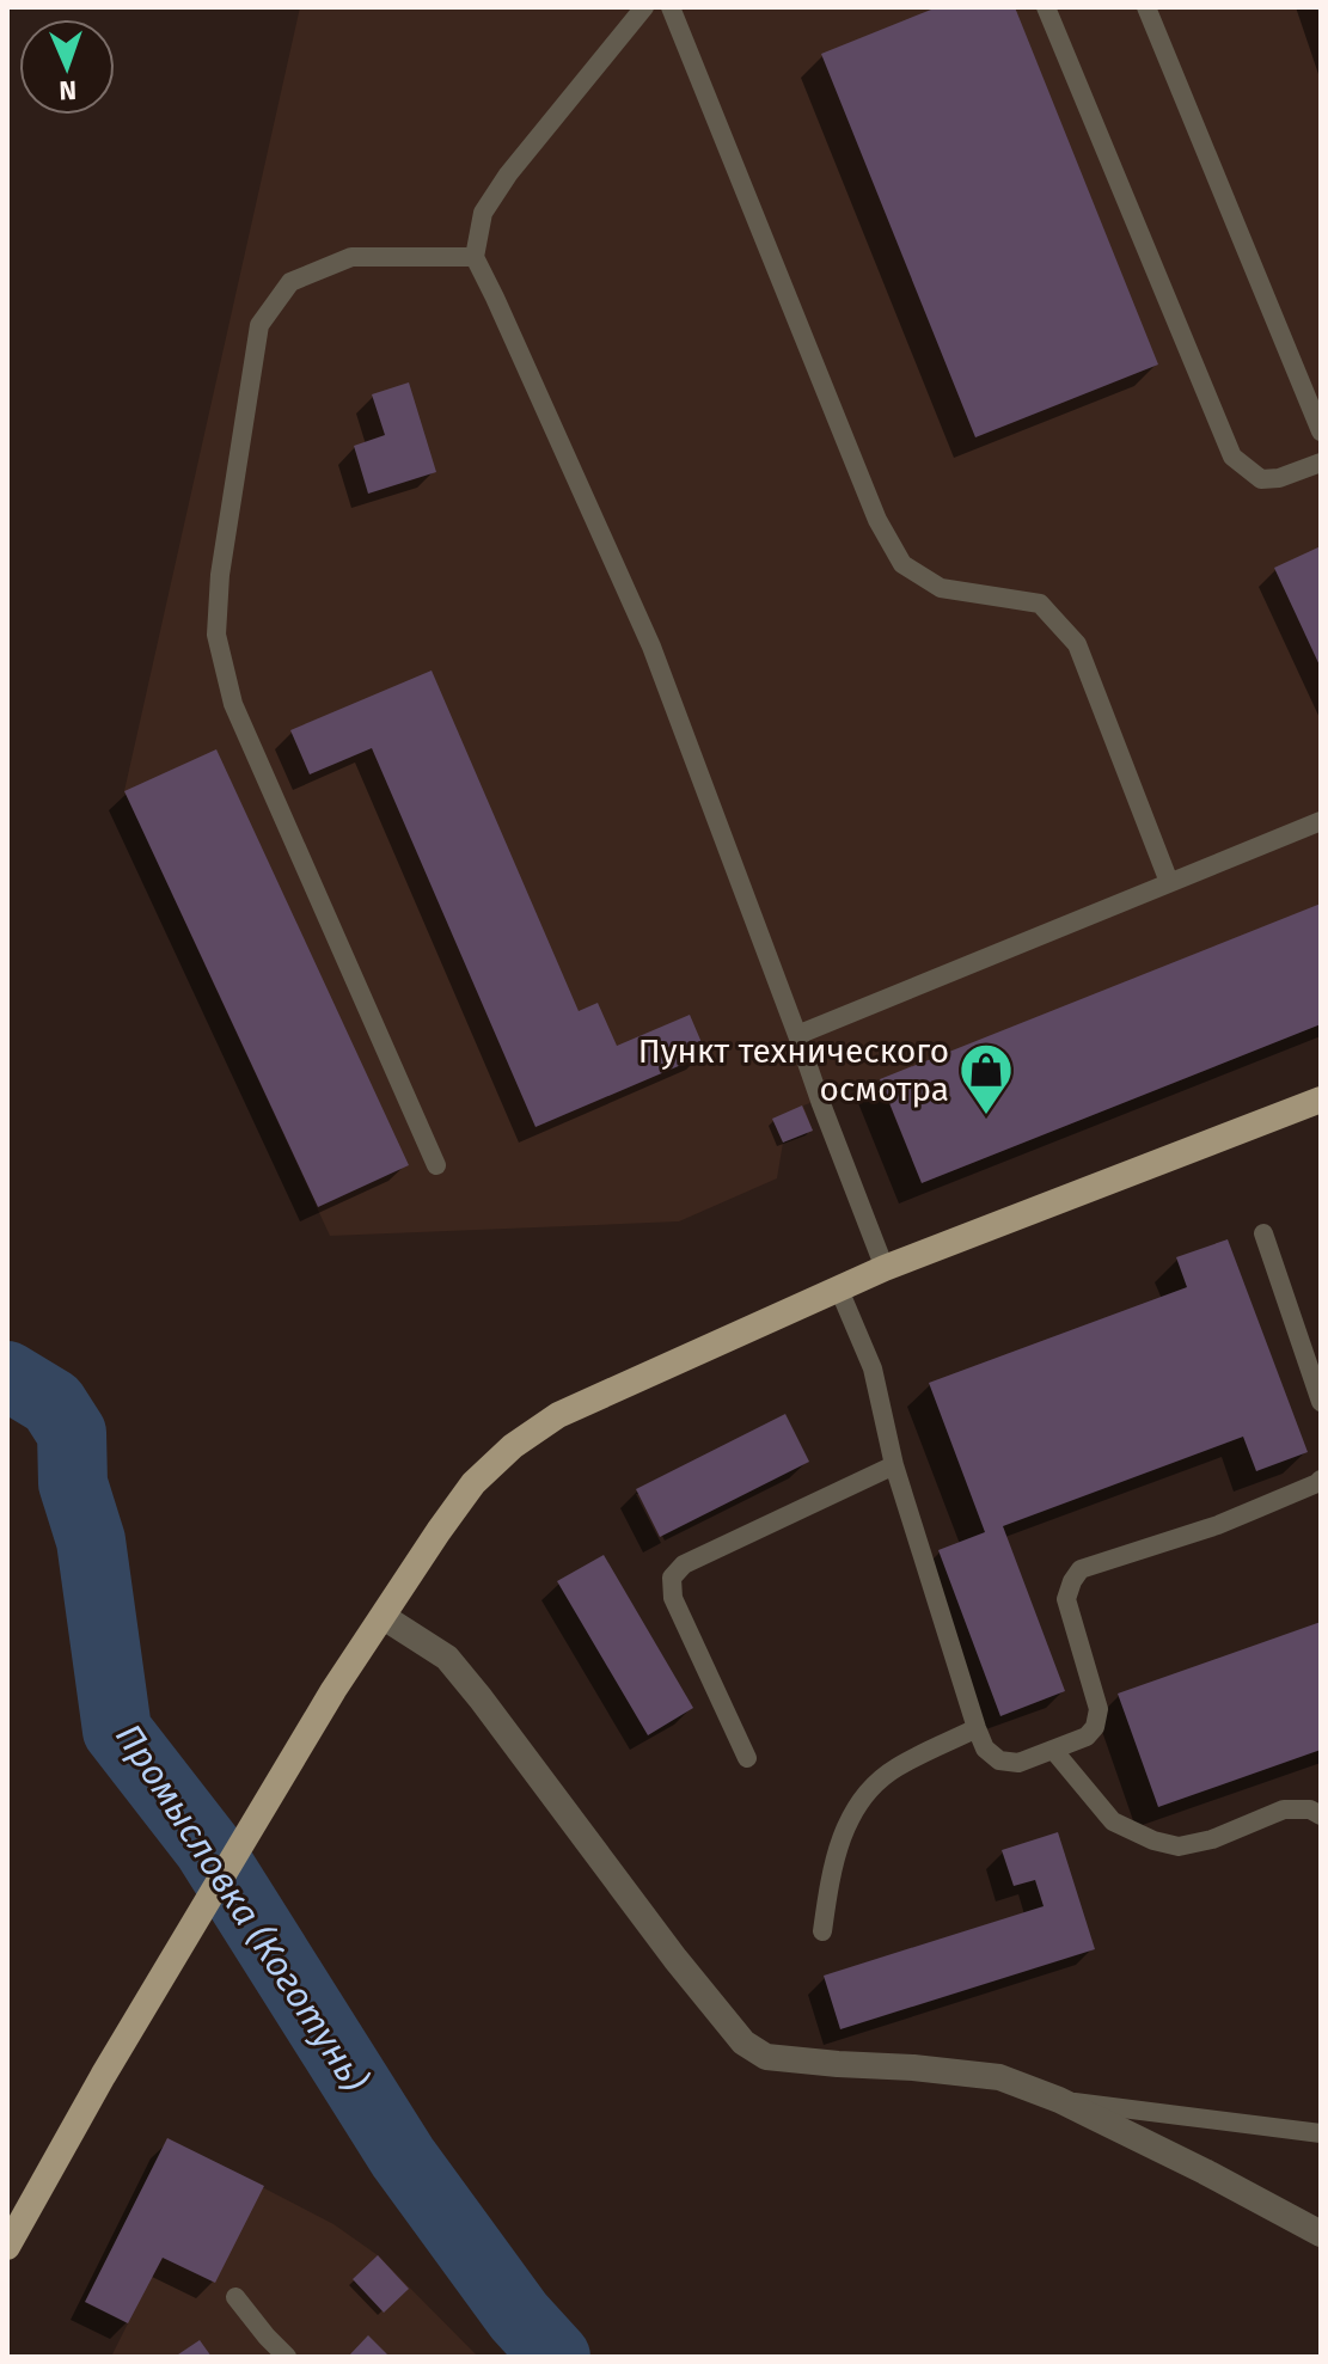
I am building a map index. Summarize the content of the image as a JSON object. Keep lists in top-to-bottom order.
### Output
{
  "water": ["Промысловка (Коготунь)"],
  "places": {
    "shop": ["Пункт технического осмотра"]
  },
  "north": "bottom"
}
